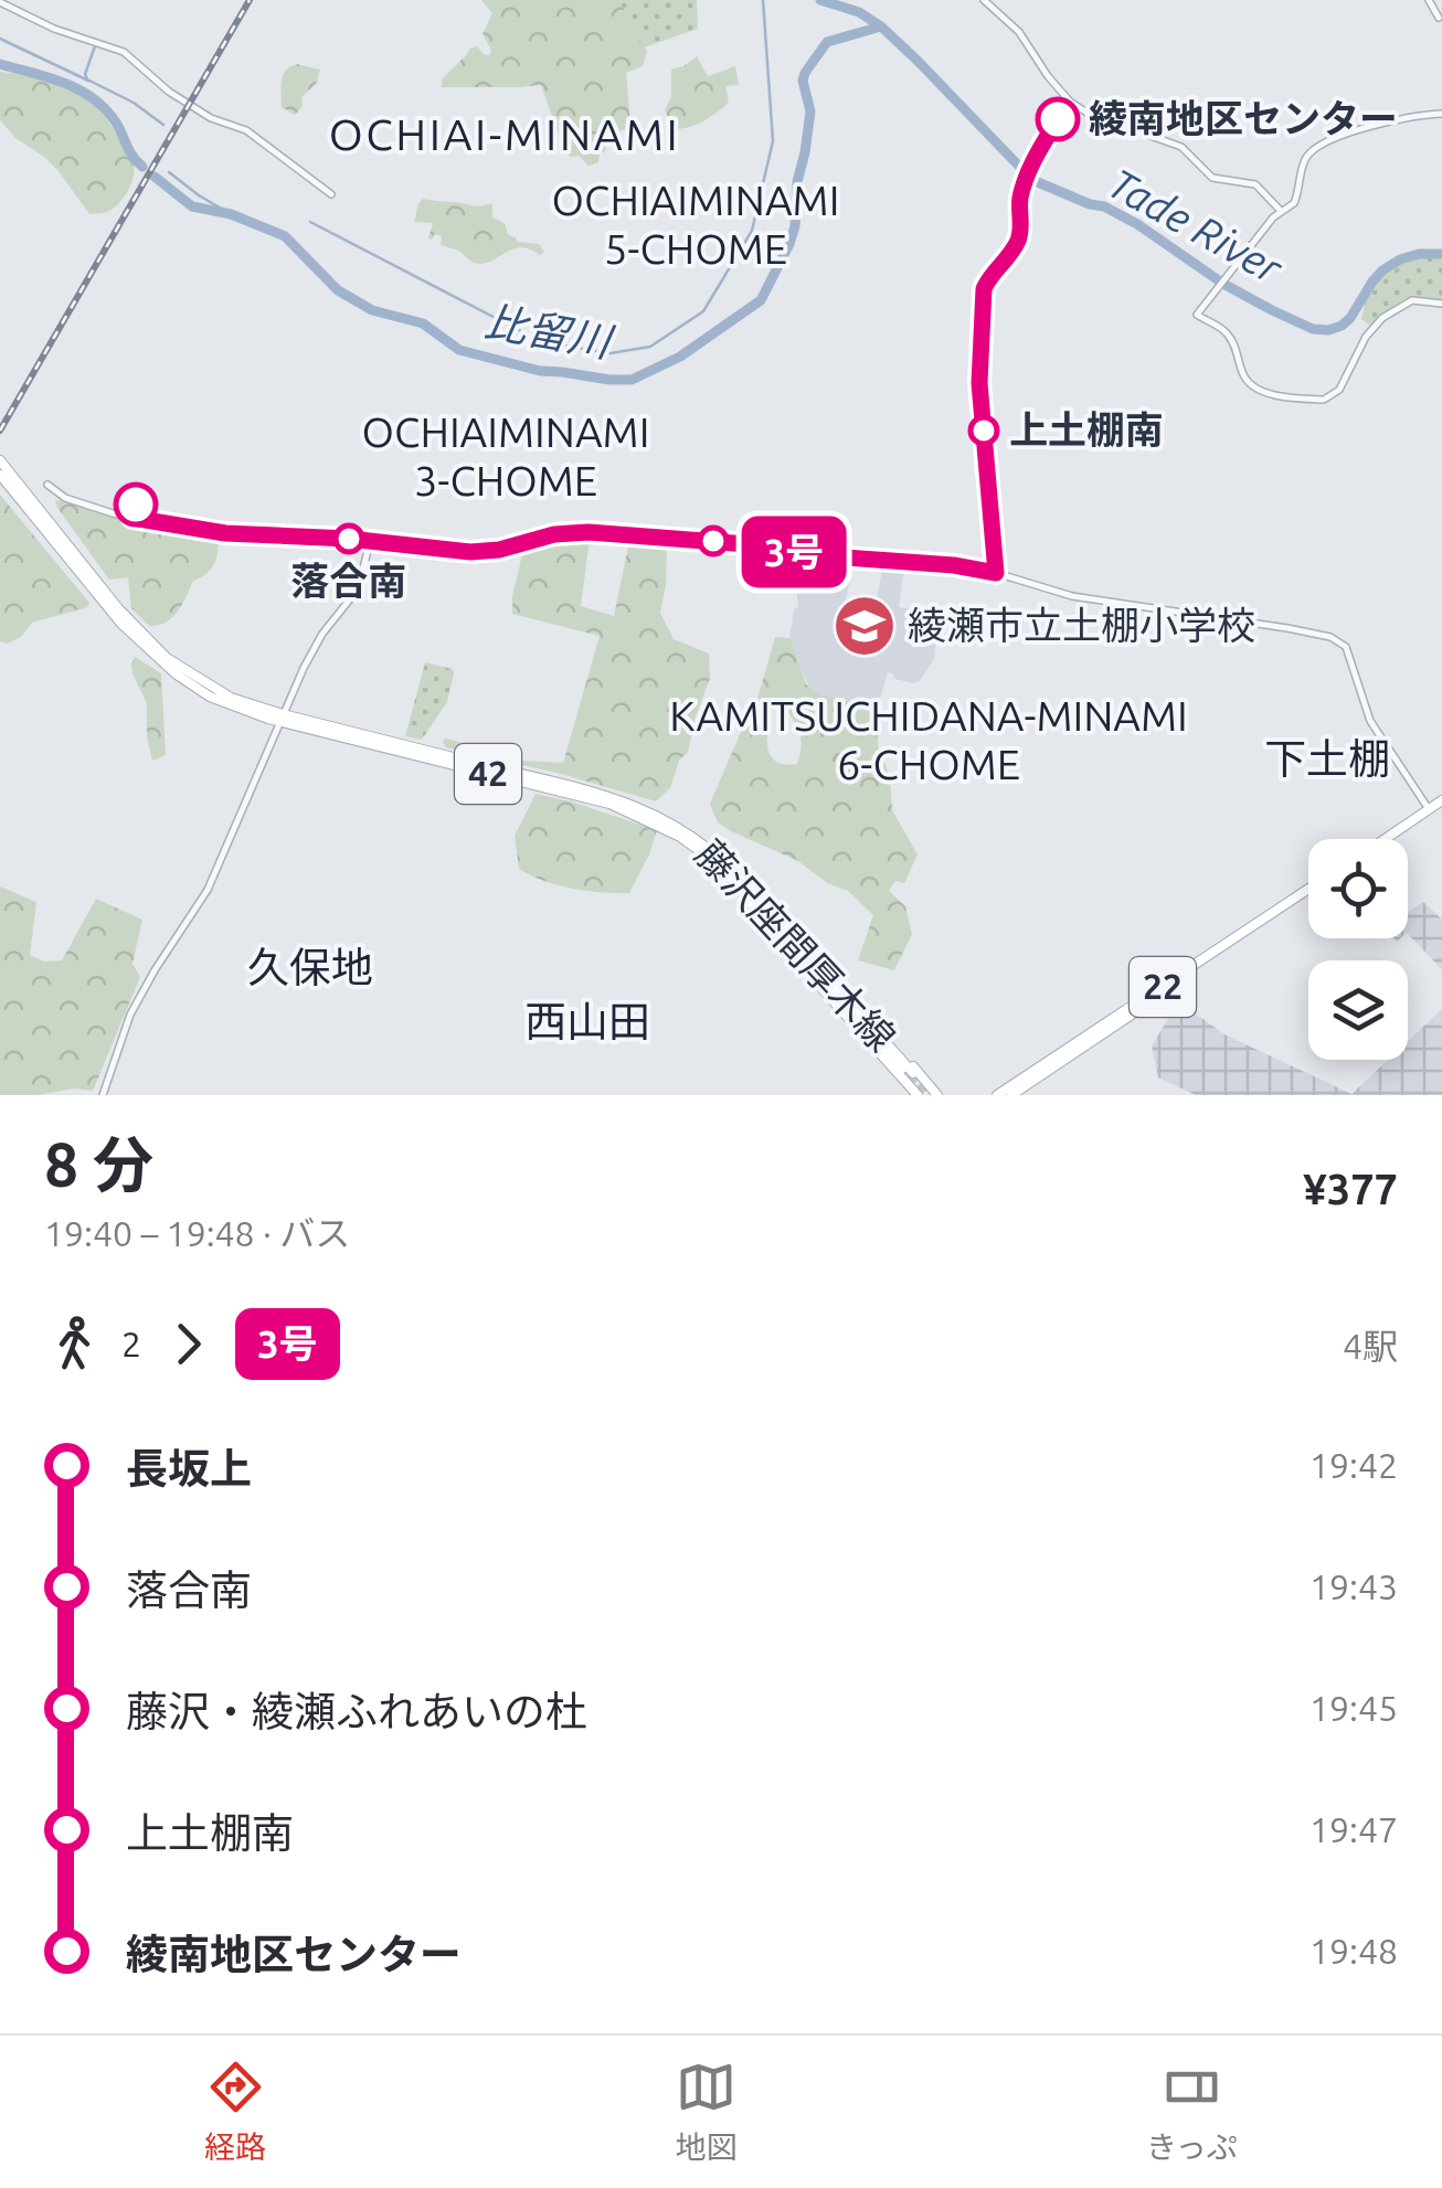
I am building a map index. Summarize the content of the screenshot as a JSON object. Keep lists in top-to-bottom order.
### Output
{
  "streets": {
    "main road": ["42", "藤沢座間厚木線", "22"]
  },
  "crossings": [
    ["42", "藤沢座間厚木線"]
  ],
  "districts": [
    "OCHIAI-MINAMI",
    "OCHIAIMINAMI 5-CHOME",
    "OCHIAIMINAMI 3-CHOME",
    "KAMITSUCHIDANA-MINAMI 6-CHOME",
    "下土棚",
    "久保地",
    "西山田"
  ],
  "water": ["Tade River", "比留川"],
  "places": {
    "other": ["綾南地区センター", "上土棚南", "落合南"],
    "school or university": ["綾瀬市立土棚小学校"]
  },
  "lines": ["bus line 3号"],
  "page": {
    "on_map": "3号",
    "heading": ["8 分", "19:40 – 19:48 · バス", "¥377"],
    "legs": ["2", "3号", "4駅"],
    "list": [
      {
        "name": "長坂上",
        "value": "19:42"
      },
      {
        "name": "落合南",
        "value": "19:43"
      },
      {
        "name": "藤沢・綾瀬ふれあいの杜",
        "value": "19:45"
      },
      {
        "name": "上土棚南",
        "value": "19:47"
      },
      {
        "name": "綾南地区センター",
        "value": "19:48"
      }
    ],
    "tabs": ["経路", "地図", "きっぷ"]
  }
}
